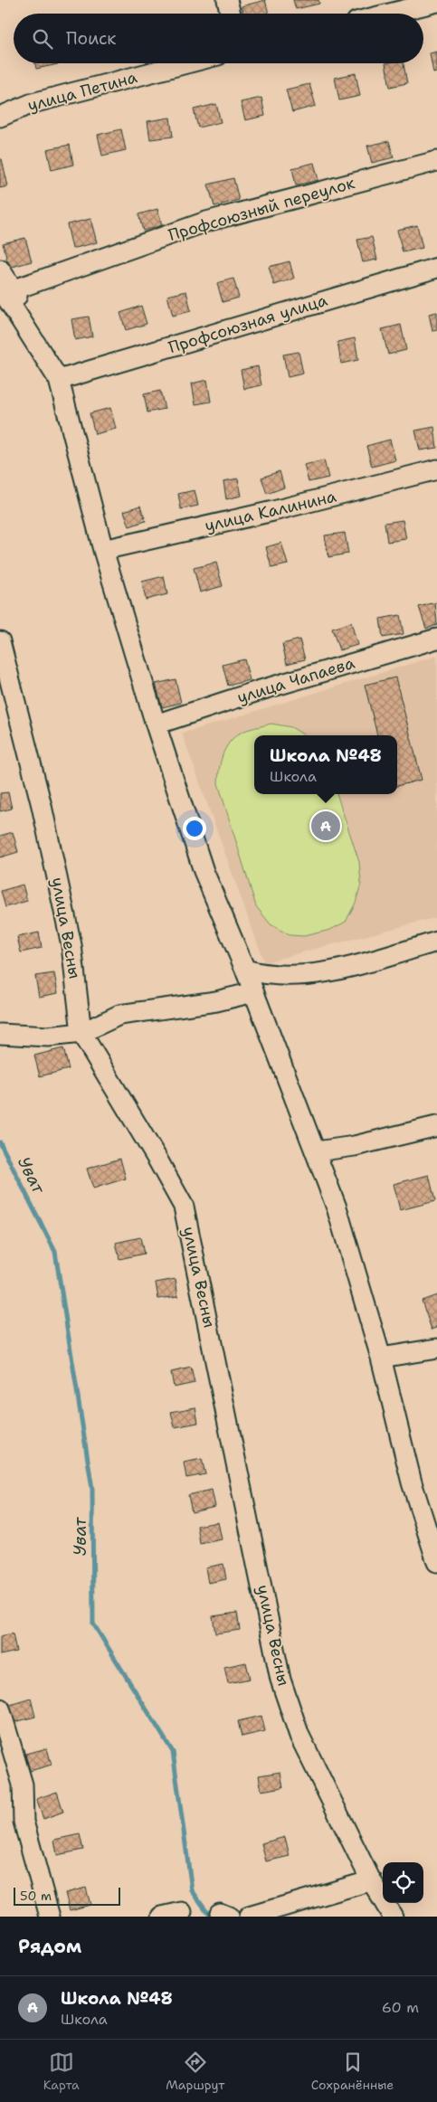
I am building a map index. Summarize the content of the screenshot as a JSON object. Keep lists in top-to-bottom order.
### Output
{
  "streets": {
    "street": [
      "улица Петина",
      "Профсоюзный переулок",
      "Профсоюзная улица",
      "улица Калинина",
      "улица Чапаева",
      "улица Весны"
    ]
  },
  "water": ["Уват"],
  "scale_bar": "50 m",
  "page": {
    "search": "Поиск",
    "popup": ["Школа №48", "Школа"],
    "pins": "A",
    "scale": "50 m",
    "heading": "Рядом",
    "list": [
      {
        "mark": "A",
        "name": "Школа №48",
        "note": "Школа",
        "value": "60 m"
      }
    ],
    "nav": ["Карта", "Маршрут", "Сохранённые"]
  }
}
